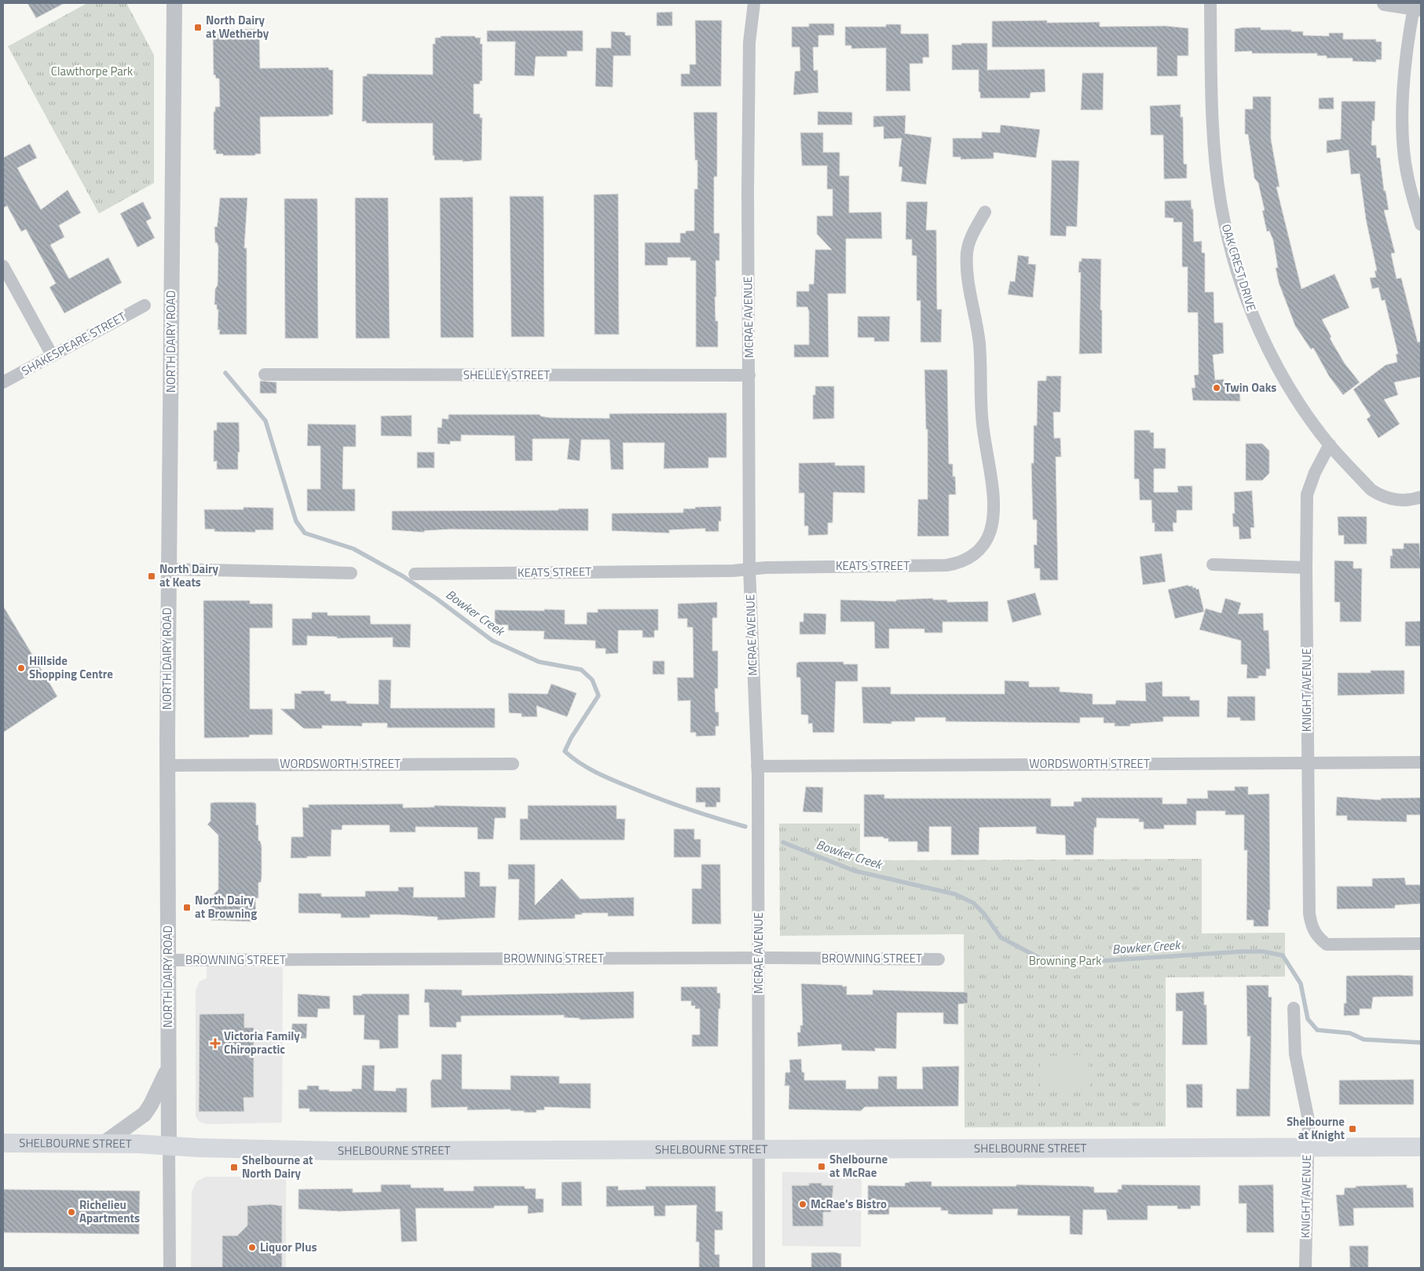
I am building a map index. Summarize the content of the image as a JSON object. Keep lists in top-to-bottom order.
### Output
{
  "streets": {
    "main road": ["SHELBOURNE STREET"],
    "street": [
      "OAK CREST DRIVE",
      "MCRAE AVENUE",
      "NORTH DAIRY ROAD",
      "SHAKESPEARE STREET",
      "SHELLEY STREET",
      "KEATS STREET",
      "KNIGHT AVENUE",
      "WORDSWORTH STREET",
      "BROWNING STREET"
    ]
  },
  "crossings": [
    ["OAK CREST DRIVE", "KNIGHT AVENUE"],
    ["MCRAE AVENUE", "SHELLEY STREET"],
    ["MCRAE AVENUE", "KEATS STREET"],
    ["MCRAE AVENUE", "WORDSWORTH STREET"],
    ["MCRAE AVENUE", "BROWNING STREET"],
    ["MCRAE AVENUE", "SHELBOURNE STREET"],
    ["NORTH DAIRY ROAD", "WORDSWORTH STREET"],
    ["NORTH DAIRY ROAD", "BROWNING STREET"],
    ["NORTH DAIRY ROAD", "SHELBOURNE STREET"],
    ["KNIGHT AVENUE", "WORDSWORTH STREET"],
    ["KNIGHT AVENUE", "SHELBOURNE STREET"]
  ],
  "water": ["Bowker Creek"],
  "parks": ["Clawthorpe Park", "Browning Park"],
  "places": {
    "transit": [
      "North Dairy at Wetherby",
      "North Dairy at Keats",
      "North Dairy at Browning",
      "Shelbourne at Knight",
      "Shelbourne at McRae",
      "Shelbourne at North Dairy"
    ],
    "other": [
      "Twin Oaks",
      "Hillside Shopping Centre",
      "McRae's Bistro",
      "Richelieu Apartments",
      "Liquor Plus"
    ],
    "health": ["Victoria Family Chiropractic"]
  }
}
